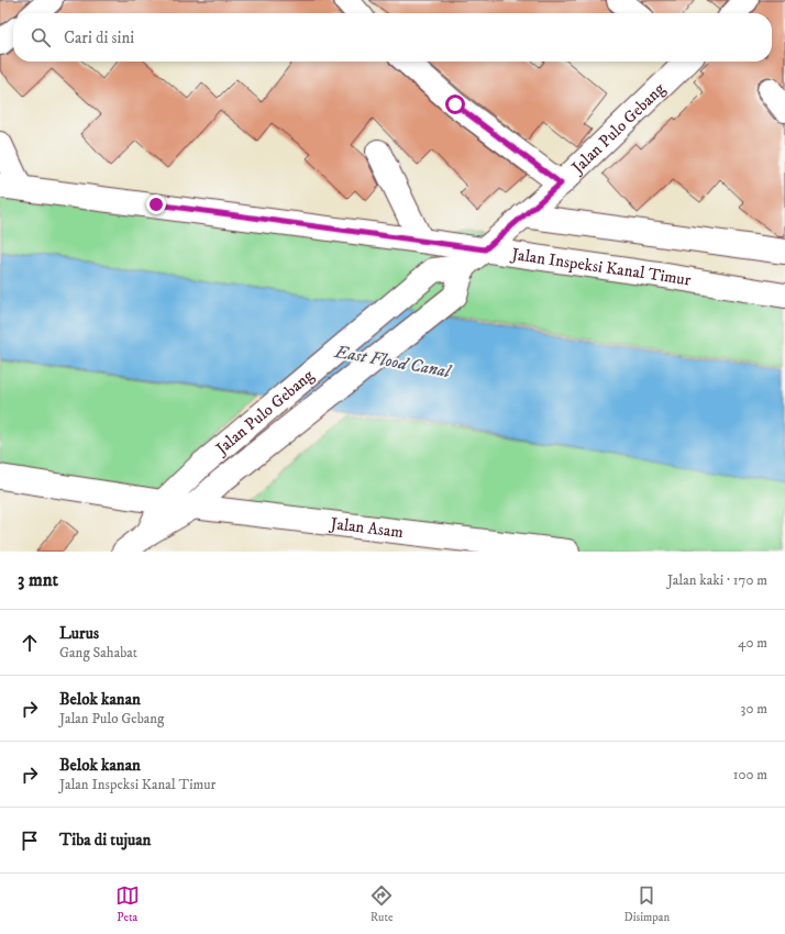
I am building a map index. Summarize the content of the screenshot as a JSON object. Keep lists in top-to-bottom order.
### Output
{
  "streets": {
    "street": ["Jalan Pulo Gebang", "Jalan Inspeksi Kanal Timur", "Jalan Asam"]
  },
  "crossings": [
    ["Jalan Pulo Gebang", "Jalan Inspeksi Kanal Timur"],
    ["Jalan Pulo Gebang", "Jalan Asam"]
  ],
  "water": ["East Flood Canal"],
  "page": {
    "search": "Cari di sini",
    "heading": ["3 mnt", "Jalan kaki · 170 m"],
    "list": [
      ["Lurus", "Gang Sahabat", "40 m"],
      ["Belok kanan", "Jalan Pulo Gebang", "30 m"],
      ["Belok kanan", "Jalan Inspeksi Kanal Timur", "100 m"],
      "Tiba di tujuan"
    ],
    "nav": ["Peta", "Rute", "Disimpan"]
  }
}
